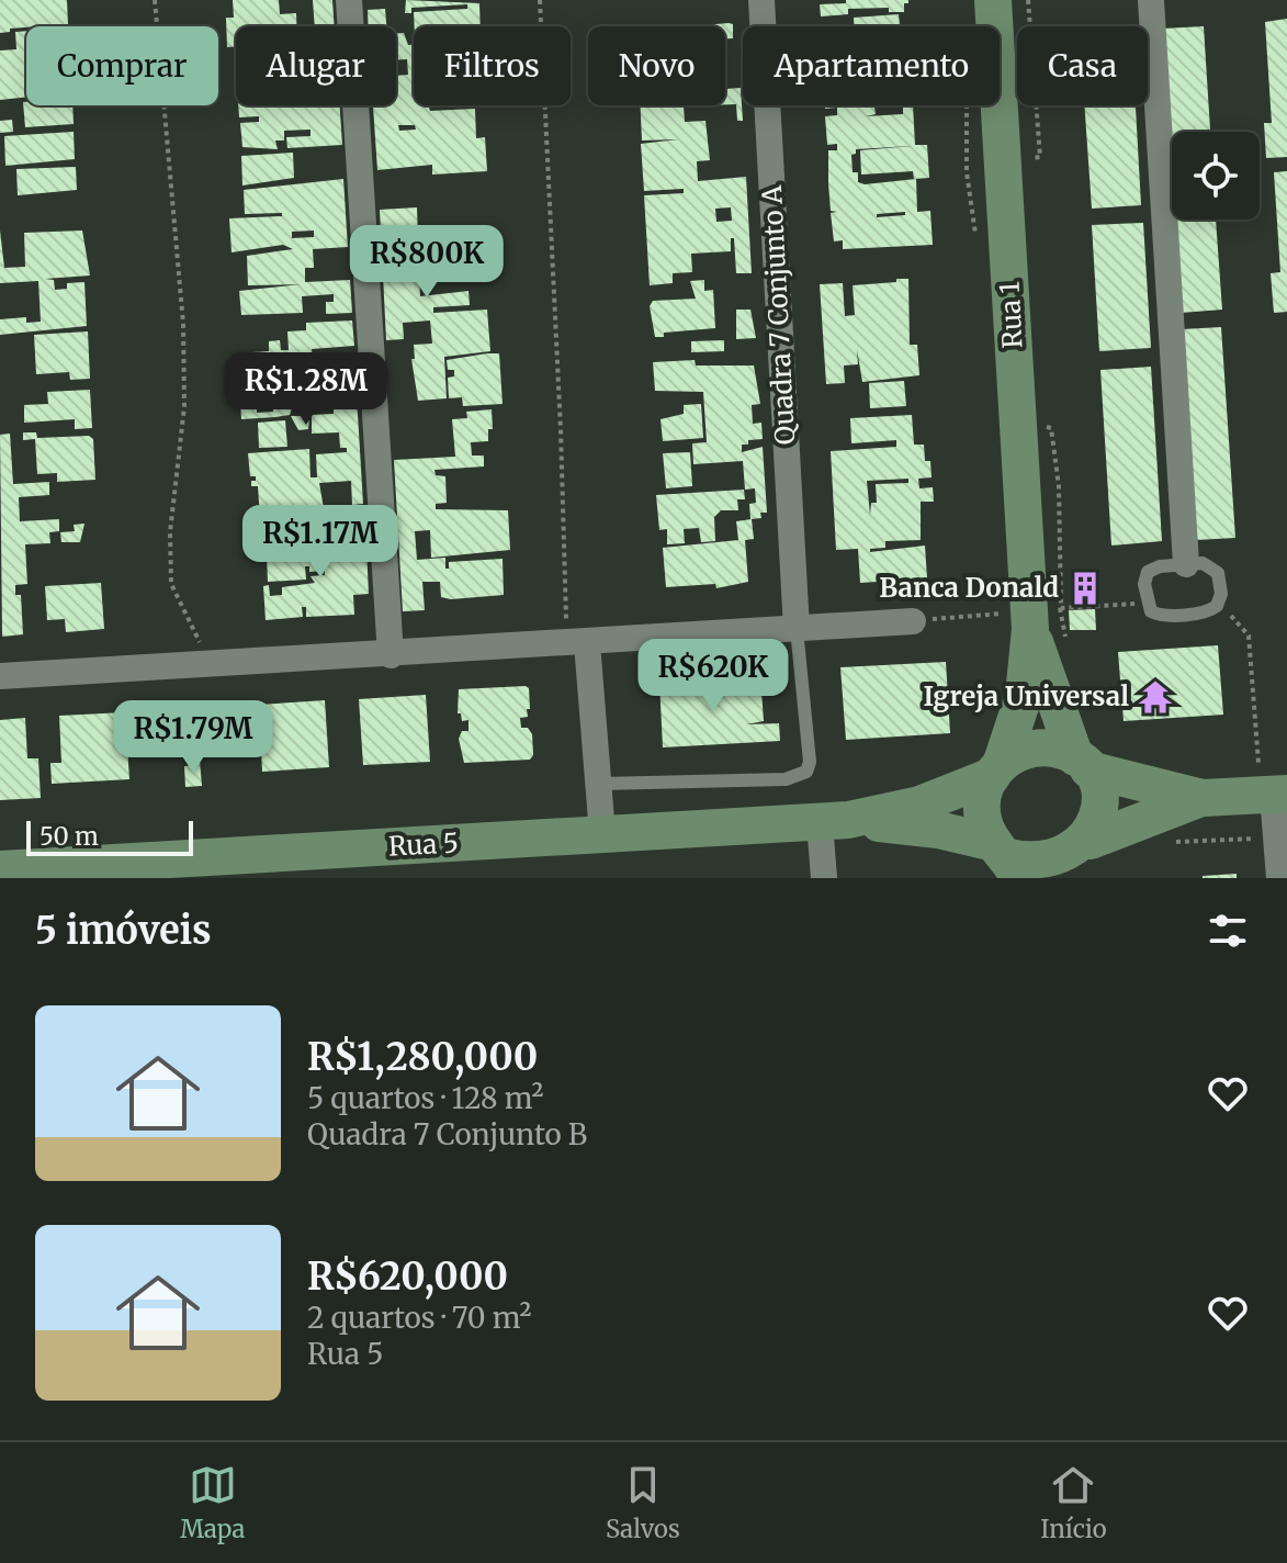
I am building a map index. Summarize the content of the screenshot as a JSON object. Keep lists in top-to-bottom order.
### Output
{
  "streets": {
    "street": ["Quadra 7 Conjunto A", "Rua 1", "Rua 5"]
  },
  "places": {
    "building": ["Banca Donald"],
    "temple": ["Igreja Universal"]
  },
  "scale_bar": "50 m",
  "page": {
    "chip": [
      "Comprar",
      "Alugar",
      "Filtros",
      "Novo",
      "Apartamento",
      "Casa"
    ],
    "price": [
      "R$800K",
      "R$1.28M",
      "R$1.17M",
      "R$620K",
      "R$1.79M"
    ],
    "scale": "50 m",
    "heading": "5 imóveis",
    "list": [
      {
        "name": "R$1,280,000",
        "note": "5 quartos · 128 m² · Quadra 7 Conjunto B"
      },
      {
        "name": "R$620,000",
        "note": "2 quartos · 70 m² · Rua 5"
      }
    ],
    "tabs": ["Mapa", "Salvos", "Início"]
  }
}
